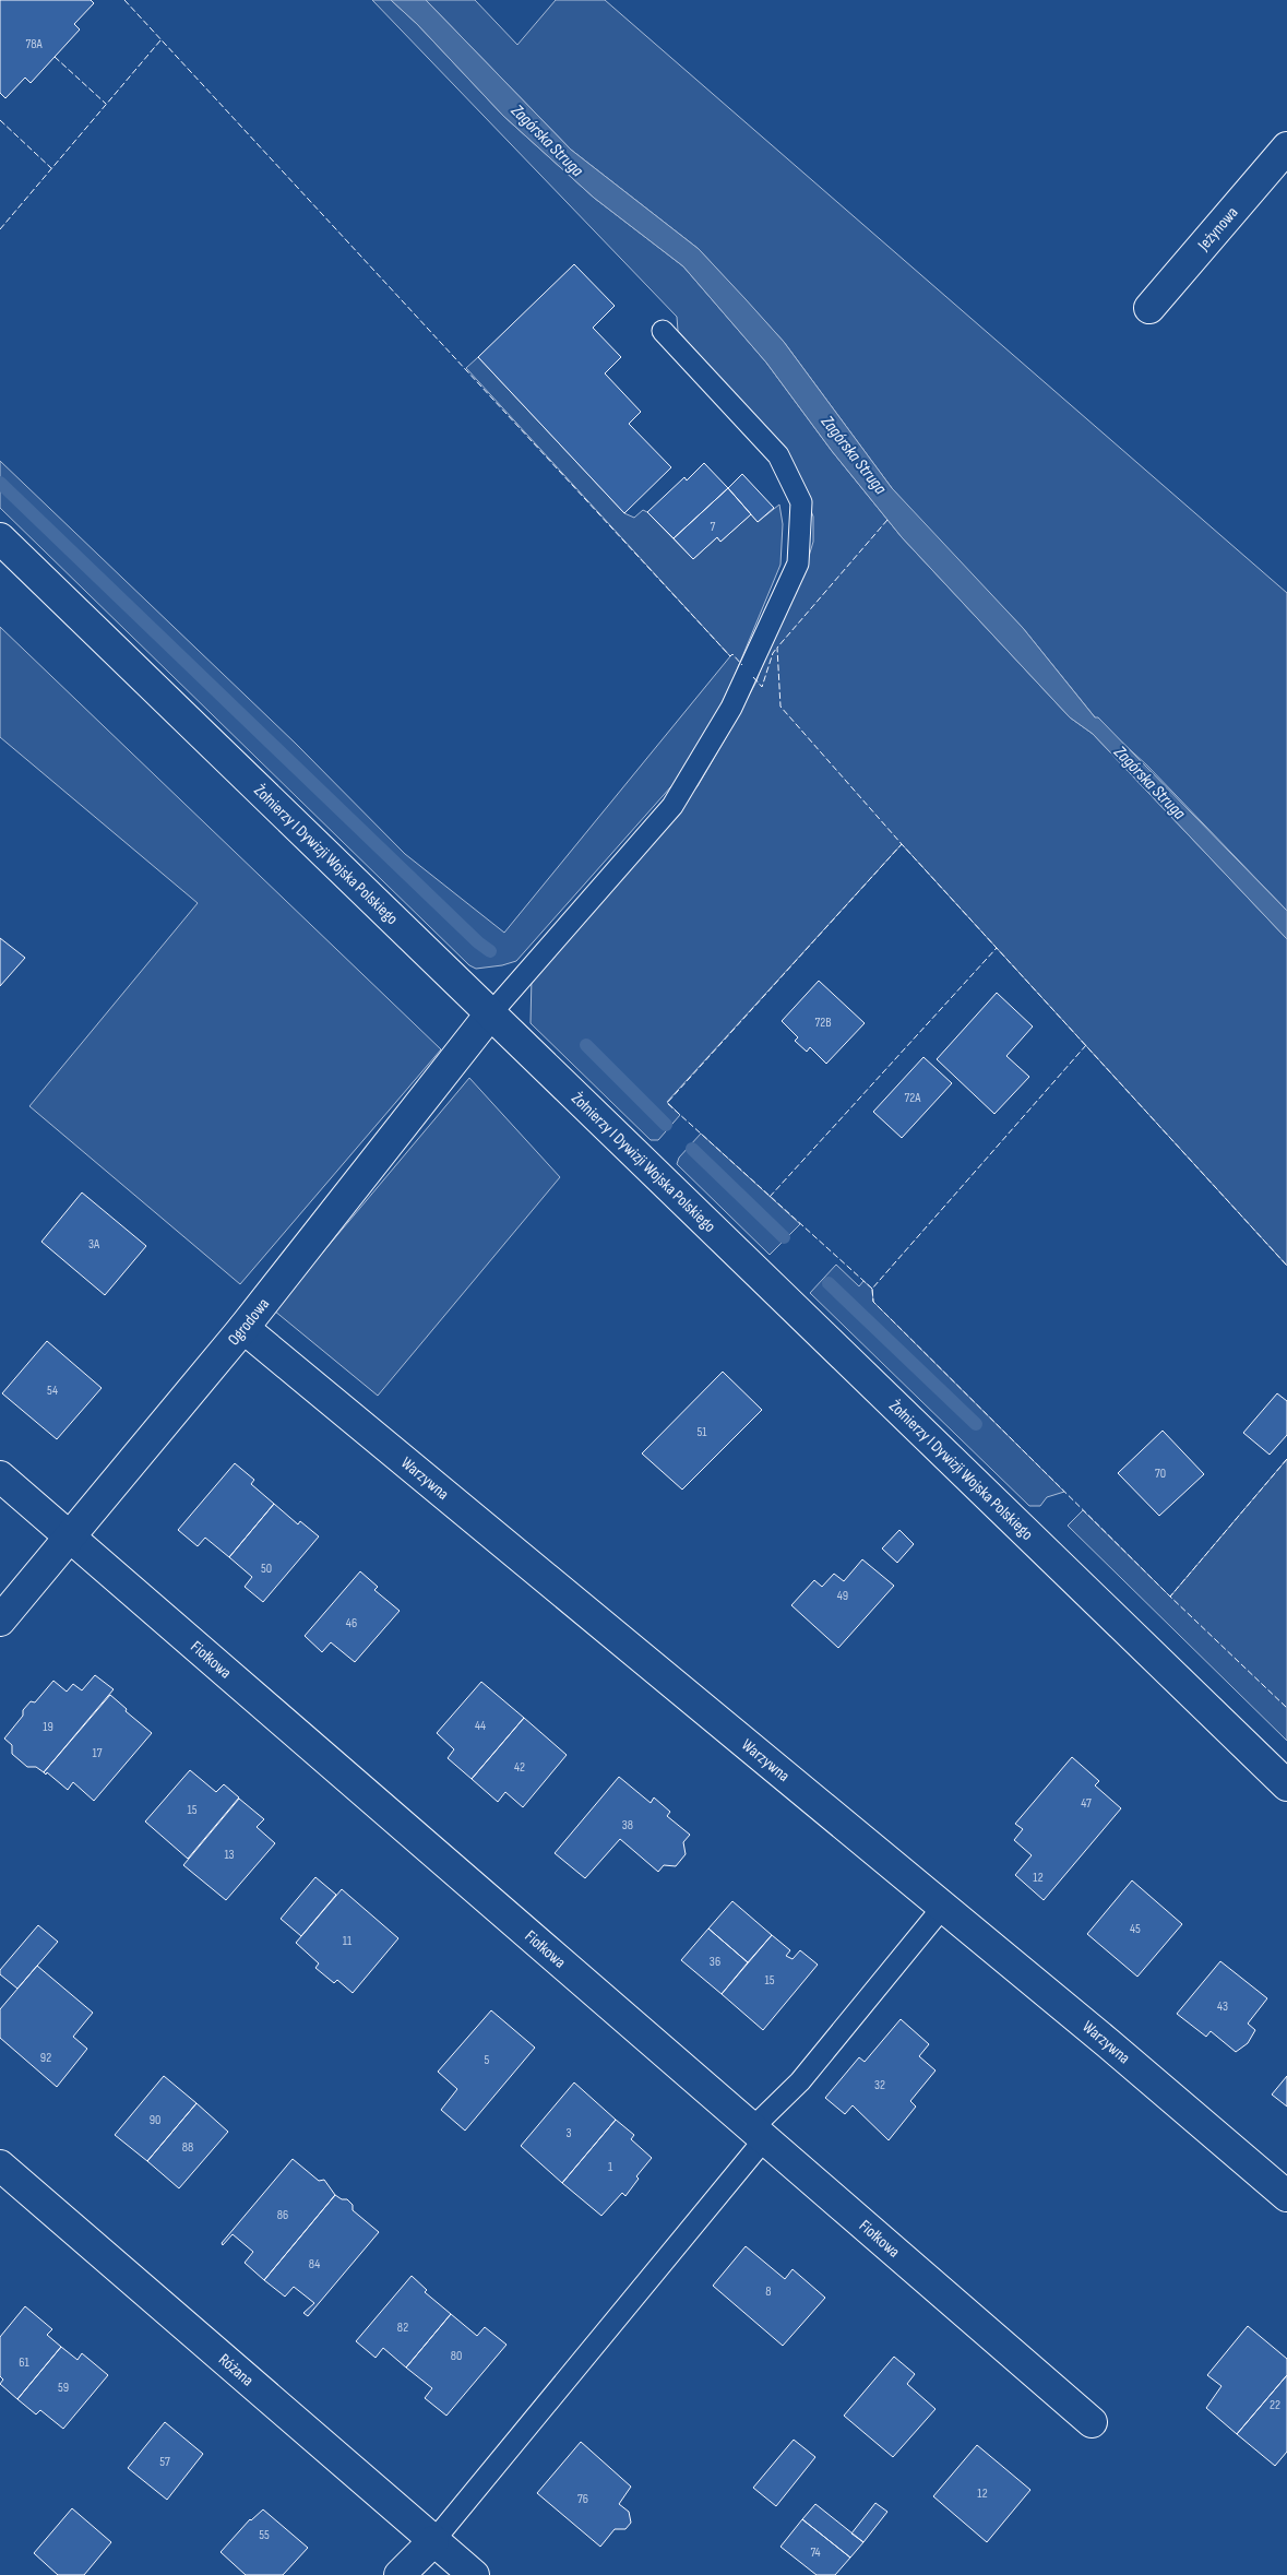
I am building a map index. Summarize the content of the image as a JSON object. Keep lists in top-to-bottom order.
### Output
{
  "streets": {
    "street": [
      "Jeżynowa",
      "Żołnierzy I Dywizji Wojska Polskiego",
      "Ogrodowa",
      "Warzywna",
      "Fiołkowa",
      "Różana"
    ]
  },
  "crossings": [
    ["Żołnierzy I Dywizji Wojska Polskiego", "Ogrodowa"],
    ["Ogrodowa", "Warzywna"],
    ["Ogrodowa", "Fiołkowa"]
  ],
  "water": ["Zagórska Struga"],
  "house_numbers": [
    "78A",
    "7",
    "72B",
    "72A",
    "3A",
    "54",
    "51",
    "70",
    "50",
    "49",
    "46",
    "44",
    "19",
    "17",
    "42",
    "47",
    "15",
    "38",
    "13",
    "12",
    "45",
    "11",
    "36",
    "15",
    "43",
    "92",
    "5",
    "32",
    "90",
    "3",
    "88",
    "1",
    "86",
    "84",
    "8",
    "82",
    "80",
    "61",
    "59",
    "22",
    "57",
    "12",
    "76",
    "55",
    "74"
  ]
}
